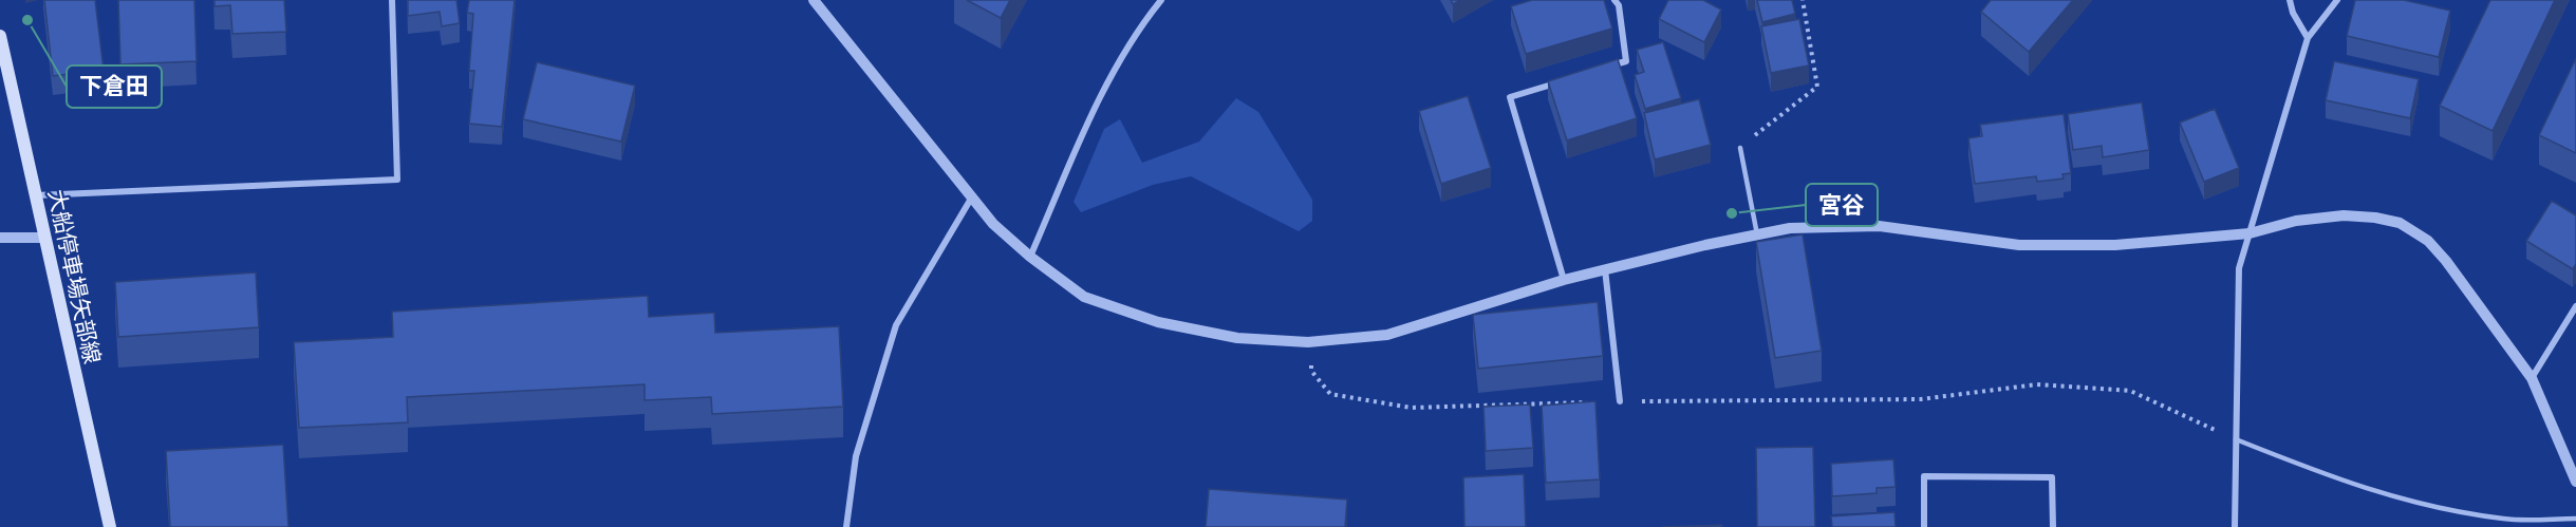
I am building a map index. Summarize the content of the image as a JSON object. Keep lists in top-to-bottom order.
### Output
{
  "streets": {
    "main road": ["大船停車場矢部線"]
  },
  "places": ["下倉田", "宮谷"]
}
